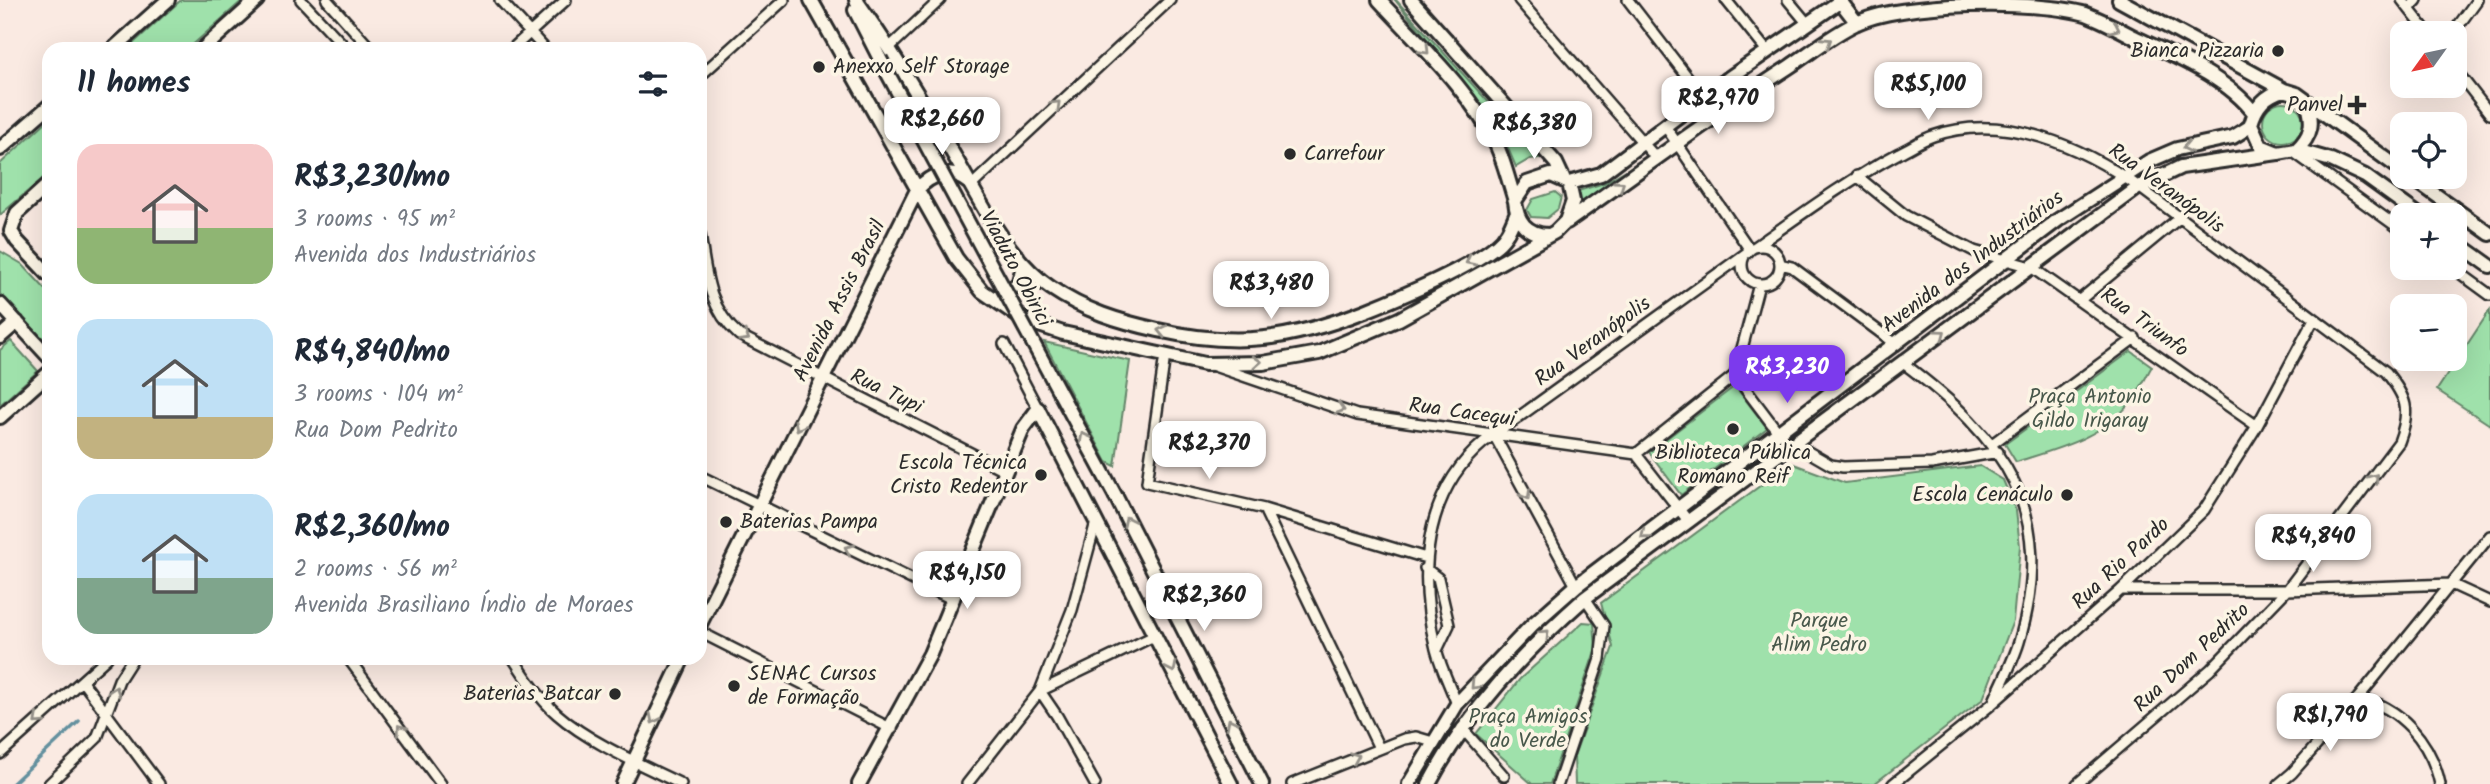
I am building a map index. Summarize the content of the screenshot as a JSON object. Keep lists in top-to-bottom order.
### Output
{
  "streets": {
    "main road": ["Avenida dos Industriários", "Viaduto Obirici", "Avenida Assis Brasil"],
    "street": [
      "Rua Veranópolis",
      "Rua Triunfo",
      "Rua Tupi",
      "Rua Cacequi",
      "Rua Rio Pardo",
      "Rua Dom Pedrito"
    ]
  },
  "crossings": [
    ["Rua Veranópolis", "Avenida dos Industriários"],
    ["Rua Veranópolis", "Rua Triunfo"],
    ["Rua Veranópolis", "Rua Cacequi"],
    ["Rua Veranópolis", "Rua Rio Pardo"],
    ["Rua Veranópolis", "Rua Dom Pedrito"],
    ["Avenida dos Industriários", "Rua Triunfo"],
    ["Avenida Assis Brasil", "Rua Tupi"],
    ["Rua Triunfo", "Rua Rio Pardo"]
  ],
  "one_way": ["Rua Tupi", "Rua Cacequi", "Rua Dom Pedrito"],
  "parks": ["Praça Antonio Gildo Irigaray", "Parque Alim Pedro", "Praça Amigos do Verde"],
  "places": {
    "other": [
      "Bianca Pizzaria",
      "Anexxo Self Storage",
      "Carrefour",
      "Biblioteca Pública Romano Reif",
      "Escola Técnica Cristo Redentor",
      "Escola Cenáculo",
      "Baterias Pampa",
      "SENAC Cursos de Formação",
      "Baterias Batcar"
    ],
    "health": ["Panvel"]
  },
  "north": "bottom left",
  "page": {
    "map_buttons": ["+", "−"],
    "heading": "11 homes",
    "price": [
      "R$5,100",
      "R$2,970",
      "R$2,660",
      "R$6,380",
      "R$3,480",
      "R$3,230",
      "R$2,370",
      "R$4,840",
      "R$4,150",
      "R$2,360",
      "R$1,790"
    ],
    "list": [
      {
        "name": "R$3,230/mo",
        "note": "3 rooms · 95 m² · Avenida dos Industriários"
      },
      {
        "name": "R$4,840/mo",
        "note": "3 rooms · 104 m² · Rua Dom Pedrito"
      },
      {
        "name": "R$2,360/mo",
        "note": "2 rooms · 56 m² · Avenida Brasiliano Índio de Moraes"
      }
    ]
  }
}
